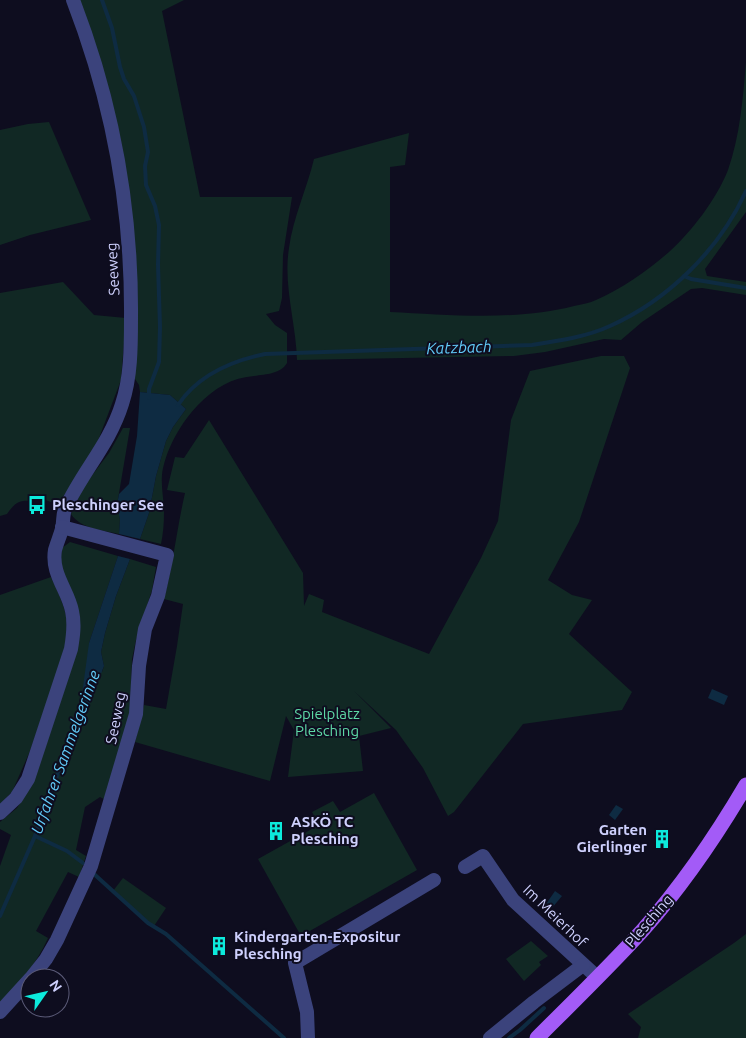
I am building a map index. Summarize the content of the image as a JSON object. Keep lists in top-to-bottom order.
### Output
{
  "streets": {
    "main road": ["Plesching"],
    "street": ["Seeweg", "Im Meierhof"]
  },
  "crossings": [
    ["Im Meierhof", "Plesching"]
  ],
  "water": ["Katzbach", "Urfahrer Sammelgerinne"],
  "parks": ["Spielplatz Plesching"],
  "places": {
    "bus stop": ["Pleschinger See"],
    "building": ["ASKÖ TC Plesching", "Garten Gierlinger", "Kindergarten-Expositur Plesching"]
  },
  "north": "top right"
}
